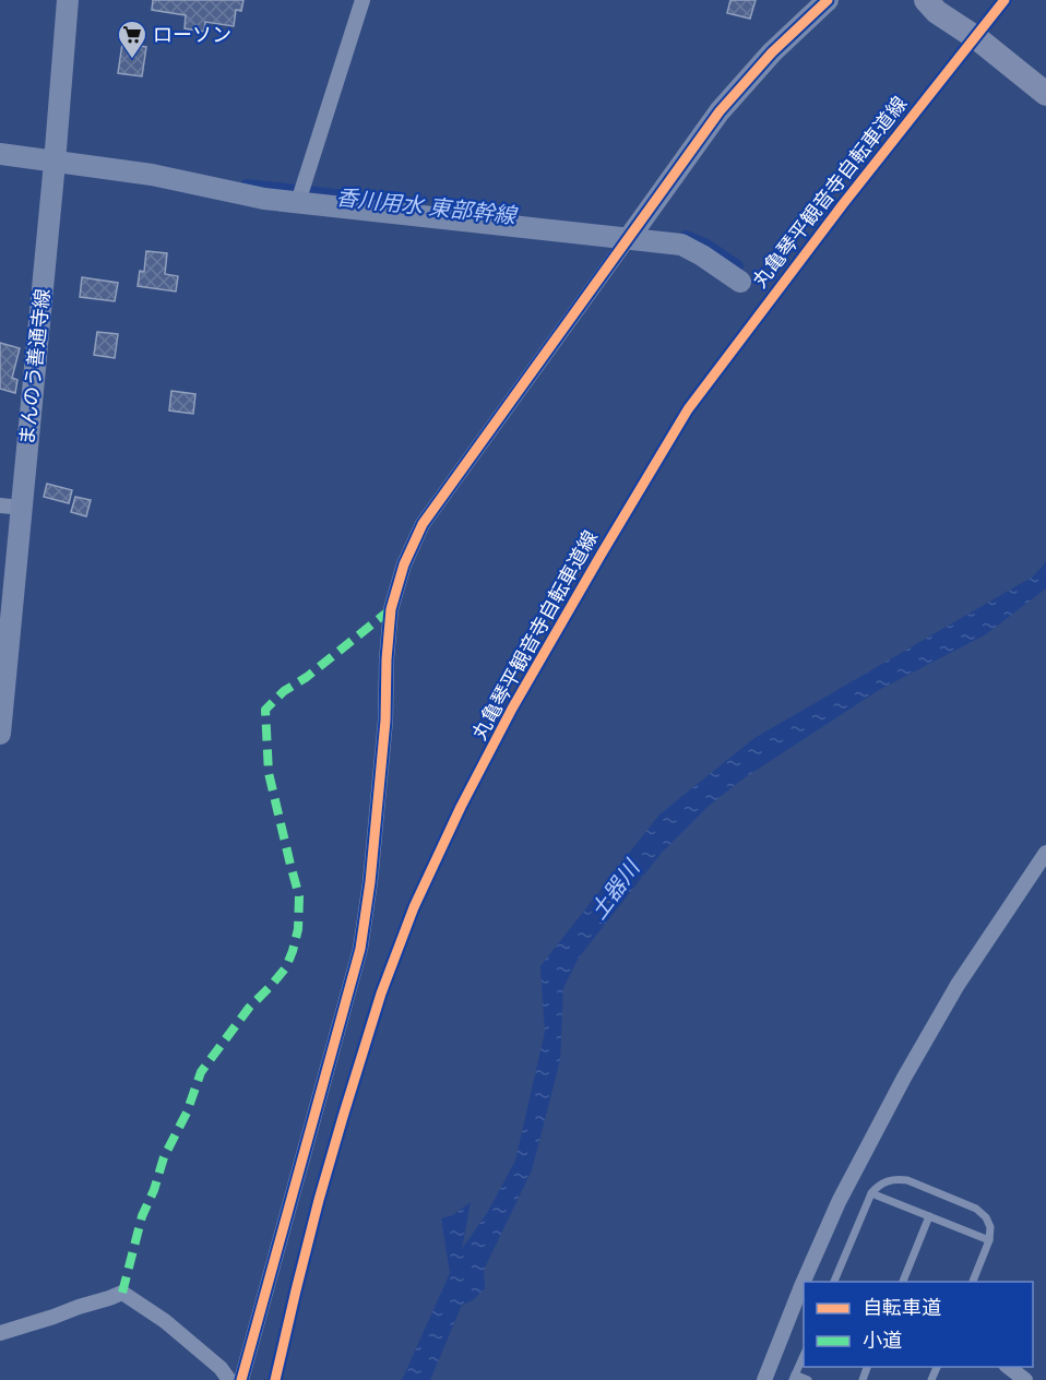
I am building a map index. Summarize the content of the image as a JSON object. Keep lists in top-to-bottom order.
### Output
{
  "streets": {
    "street": ["まんのう善通寺線"],
    "cycle path": ["丸亀琴平観音寺自転車道線"]
  },
  "water": ["香川用水 東部幹線", "土器川"],
  "places": {
    "supermarket": ["ローソン"]
  },
  "legend": ["自転車道", "小道"]
}
